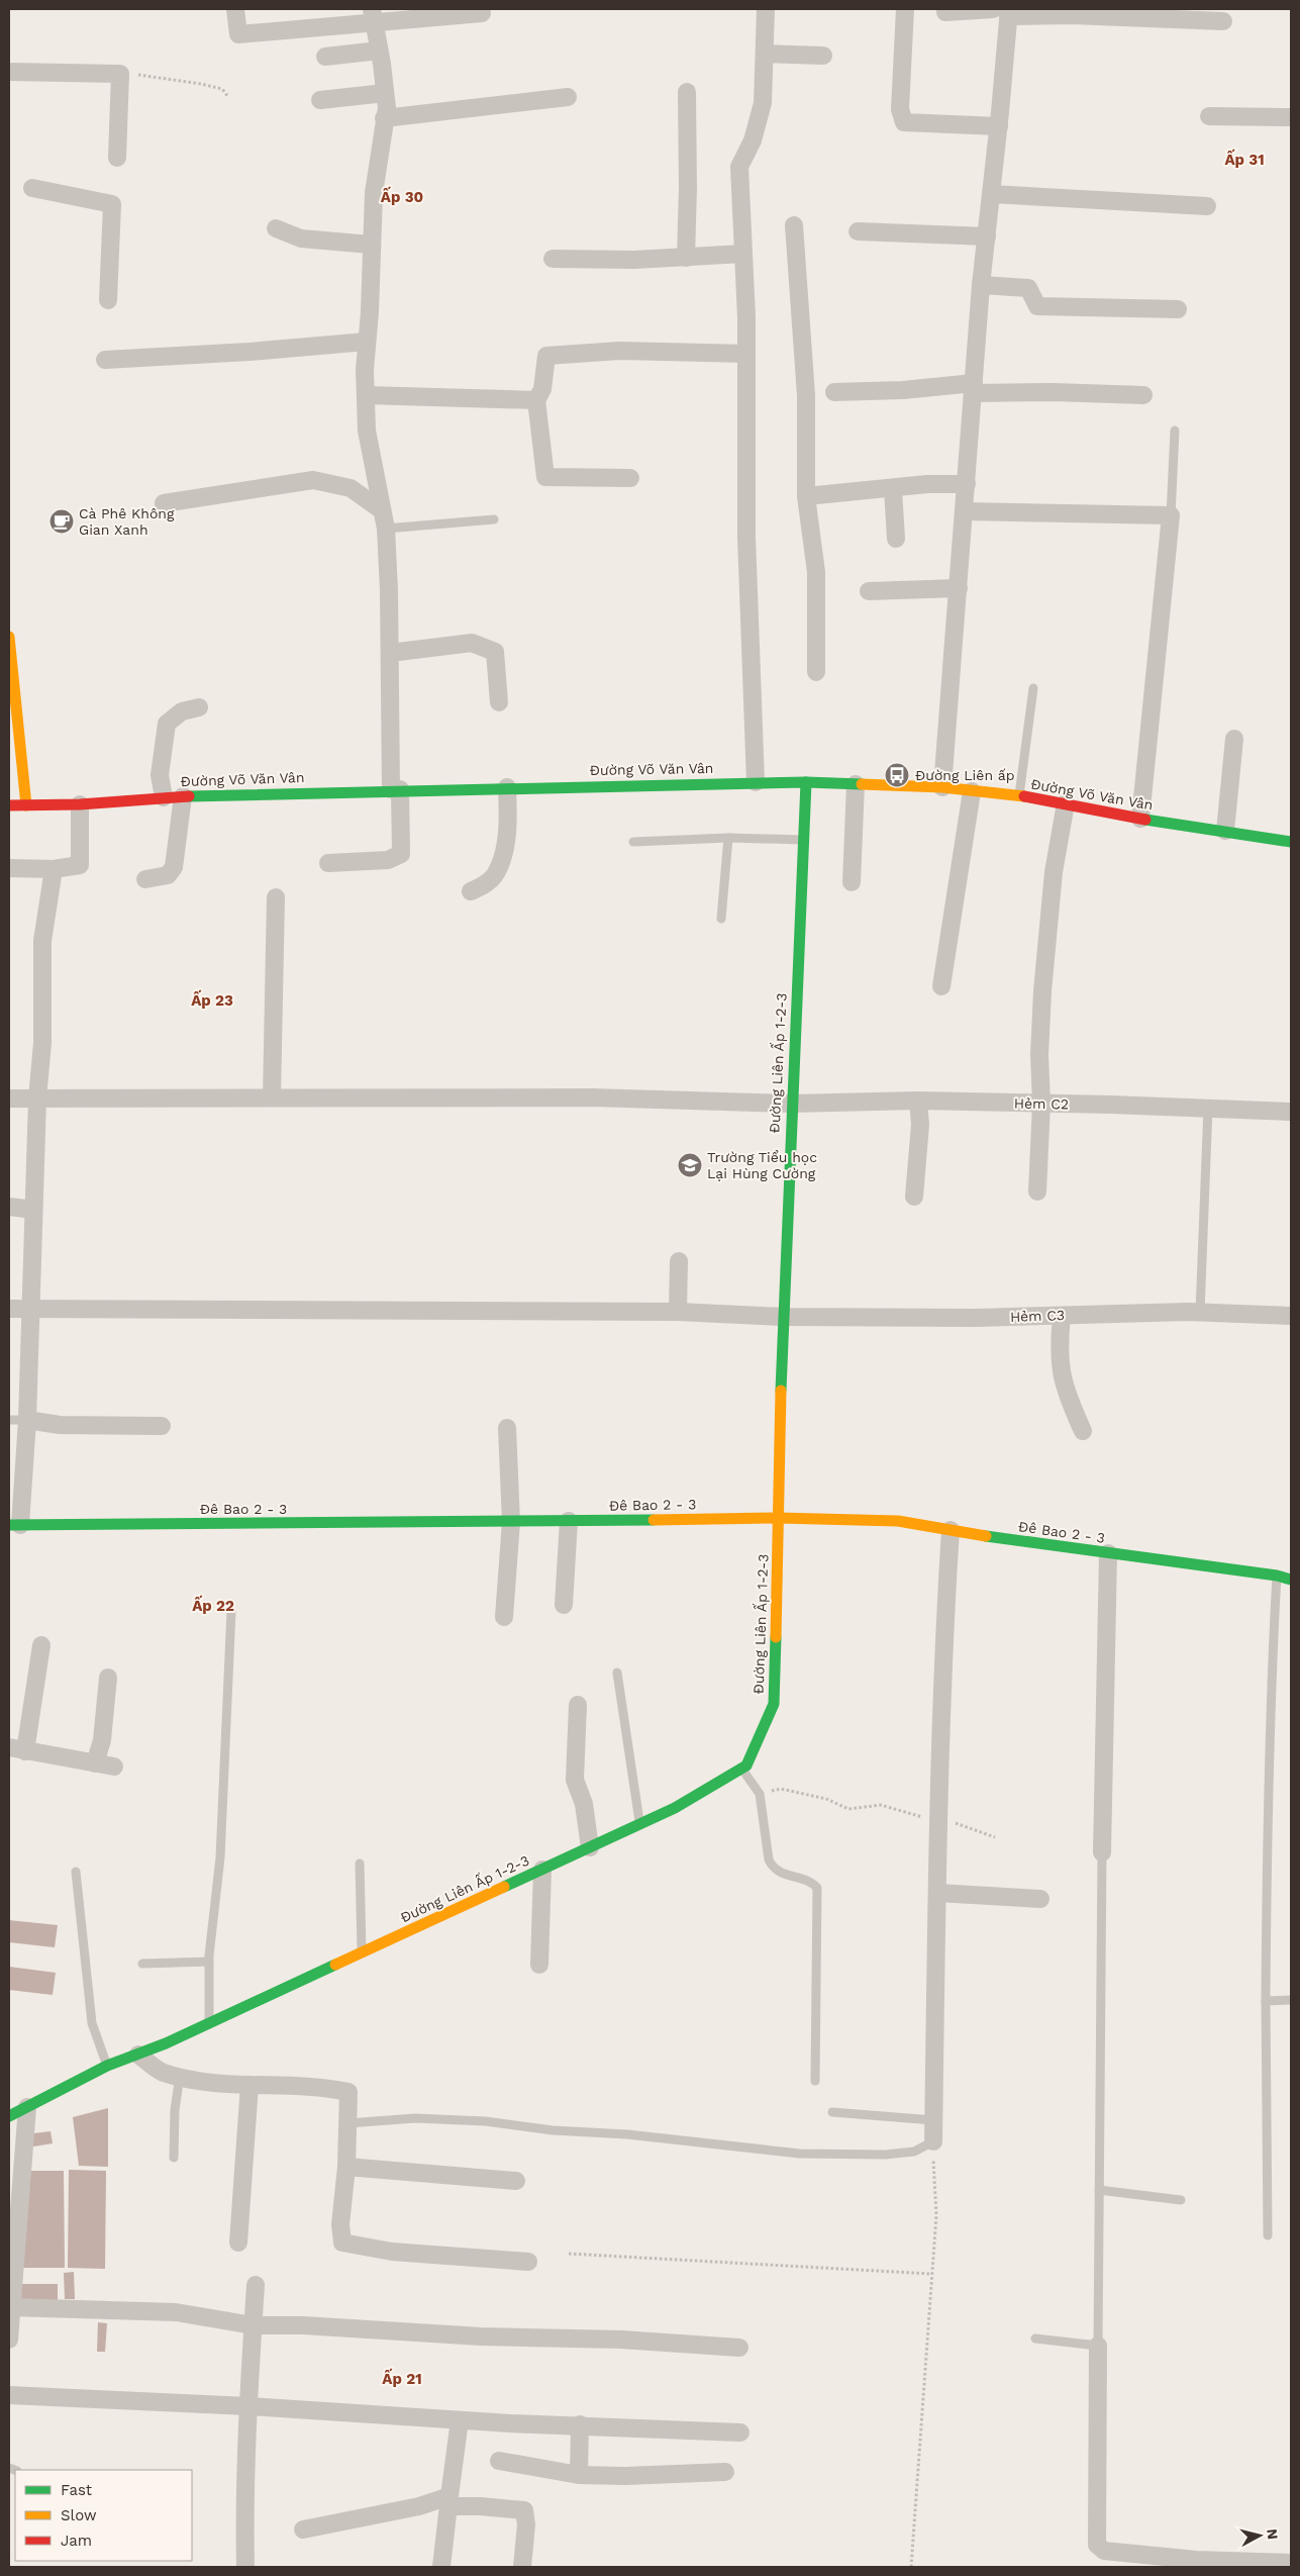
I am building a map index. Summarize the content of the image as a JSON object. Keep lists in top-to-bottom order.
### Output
{
  "streets": {
    "street": [
      "Đường Võ Văn Vân",
      "Đường Liên Ấp 1-2-3",
      "Hẻm C2",
      "Hẻm C3",
      "Đê Bao 2 - 3"
    ]
  },
  "crossings": [
    ["Đường Võ Văn Vân", "Đường Liên Ấp 1-2-3"],
    ["Đường Liên Ấp 1-2-3", "Hẻm C2"],
    ["Đường Liên Ấp 1-2-3", "Hẻm C3"],
    ["Đường Liên Ấp 1-2-3", "Đê Bao 2 - 3"]
  ],
  "districts": [
    "Ấp 31",
    "Ấp 30",
    "Ấp 23",
    "Ấp 22",
    "Ấp 21"
  ],
  "places": {
    "cafe": ["Cà Phê Không Gian Xanh"],
    "bus stop": ["Đường Liên ấp"],
    "school or university": ["Trường Tiểu học Lại Hùng Cường"]
  },
  "legend": ["Fast", "Slow", "Jam"],
  "north": "right"
}
